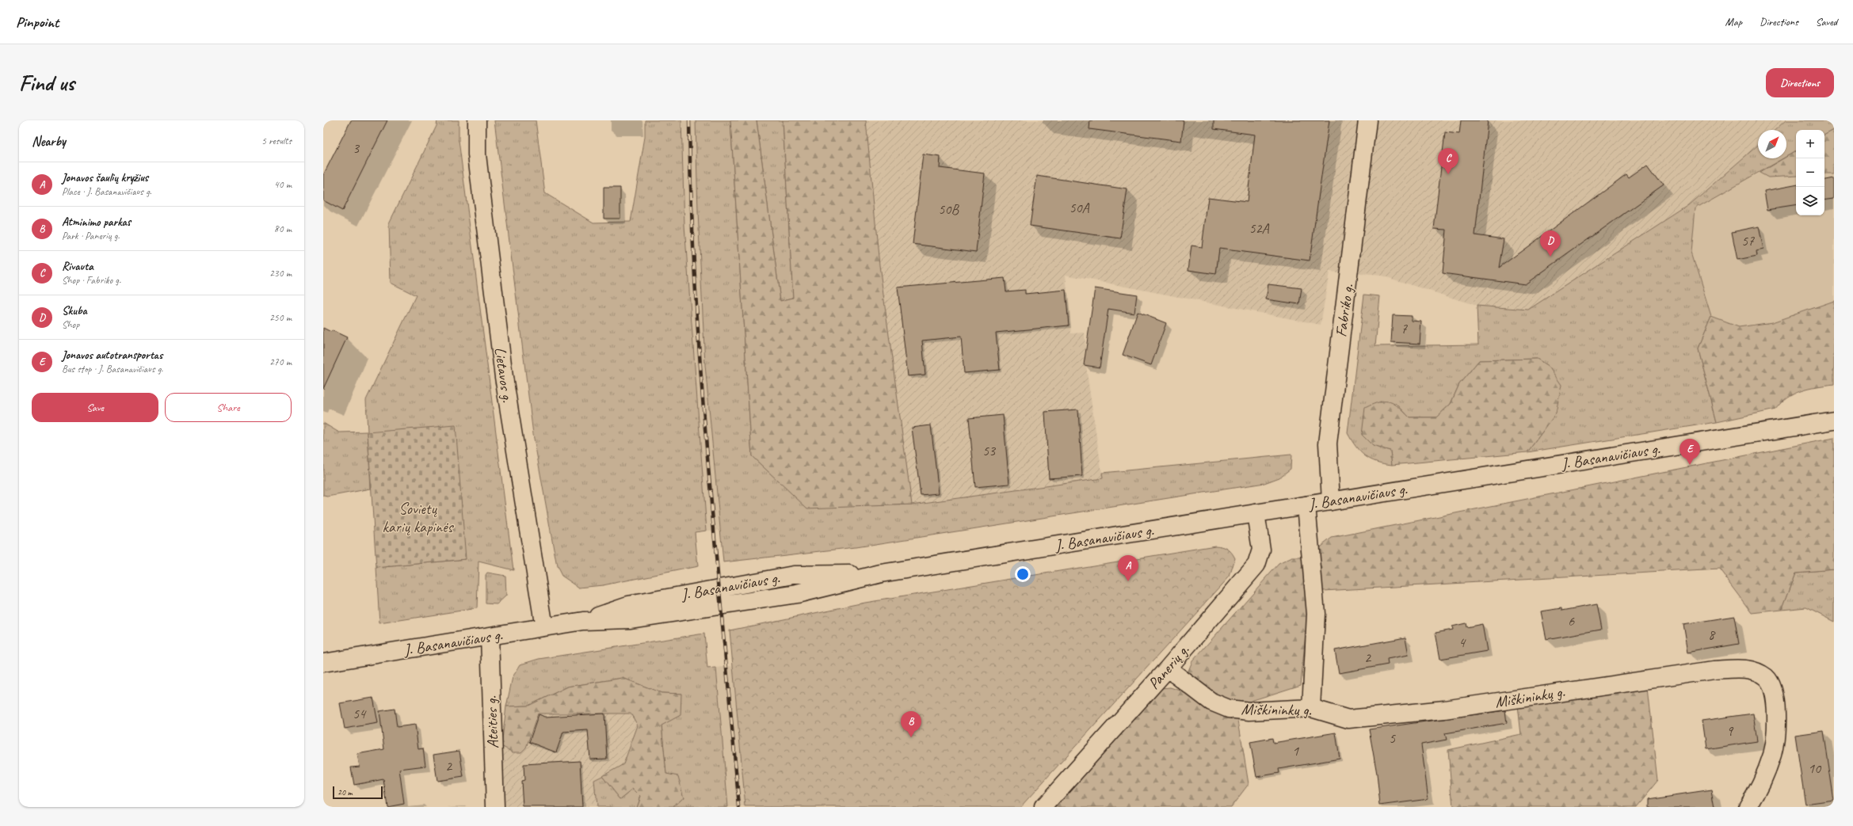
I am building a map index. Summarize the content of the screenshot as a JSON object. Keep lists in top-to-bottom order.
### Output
{
  "streets": {
    "main road": [
      "Fabriko g.",
      "Lietavos g.",
      "J. Basanavičiaus g.",
      "Panerių g.",
      "Miškininkų g.",
      "Ateities g."
    ]
  },
  "crossings": [
    ["Fabriko g.", "J. Basanavičiaus g."],
    ["Lietavos g.", "J. Basanavičiaus g."],
    ["J. Basanavičiaus g.", "Panerių g."],
    ["J. Basanavičiaus g.", "Ateities g."],
    ["Panerių g.", "Miškininkų g."]
  ],
  "parks": ["Sovietų karių kapinės"],
  "house_numbers": [
    "3",
    "50A",
    "50B",
    "52A",
    "57",
    "7",
    "53",
    "6",
    "8",
    "4",
    "2",
    "54",
    "9",
    "5",
    "1",
    "2",
    "10"
  ],
  "scale_bar": "20 m",
  "north": "top right",
  "page": {
    "header": "Pinpoint",
    "nav": ["Map", "Directions", "Saved"],
    "buttons": [
      "Directions",
      ["Save", "Share"]
    ],
    "title": "Find us",
    "heading": ["Nearby", "5 results"],
    "map_buttons": ["+", "−"],
    "pins": [
      "C",
      "D",
      "E",
      "A",
      "B"
    ],
    "list": [
      {
        "mark": "A",
        "name": "Jonavos šaulių kryžius",
        "note": "Place · J. Basanavičiaus g.",
        "value": "40 m"
      },
      {
        "mark": "B",
        "name": "Atminimo parkas",
        "note": "Park · Panerių g.",
        "value": "80 m"
      },
      {
        "mark": "C",
        "name": "Rivauta",
        "note": "Shop · Fabriko g.",
        "value": "230 m"
      },
      {
        "mark": "D",
        "name": "Skuba",
        "note": "Shop",
        "value": "250 m"
      },
      {
        "mark": "E",
        "name": "Jonavos autotransportas",
        "note": "Bus stop · J. Basanavičiaus g.",
        "value": "270 m"
      }
    ],
    "scale": "20 m"
  }
}
